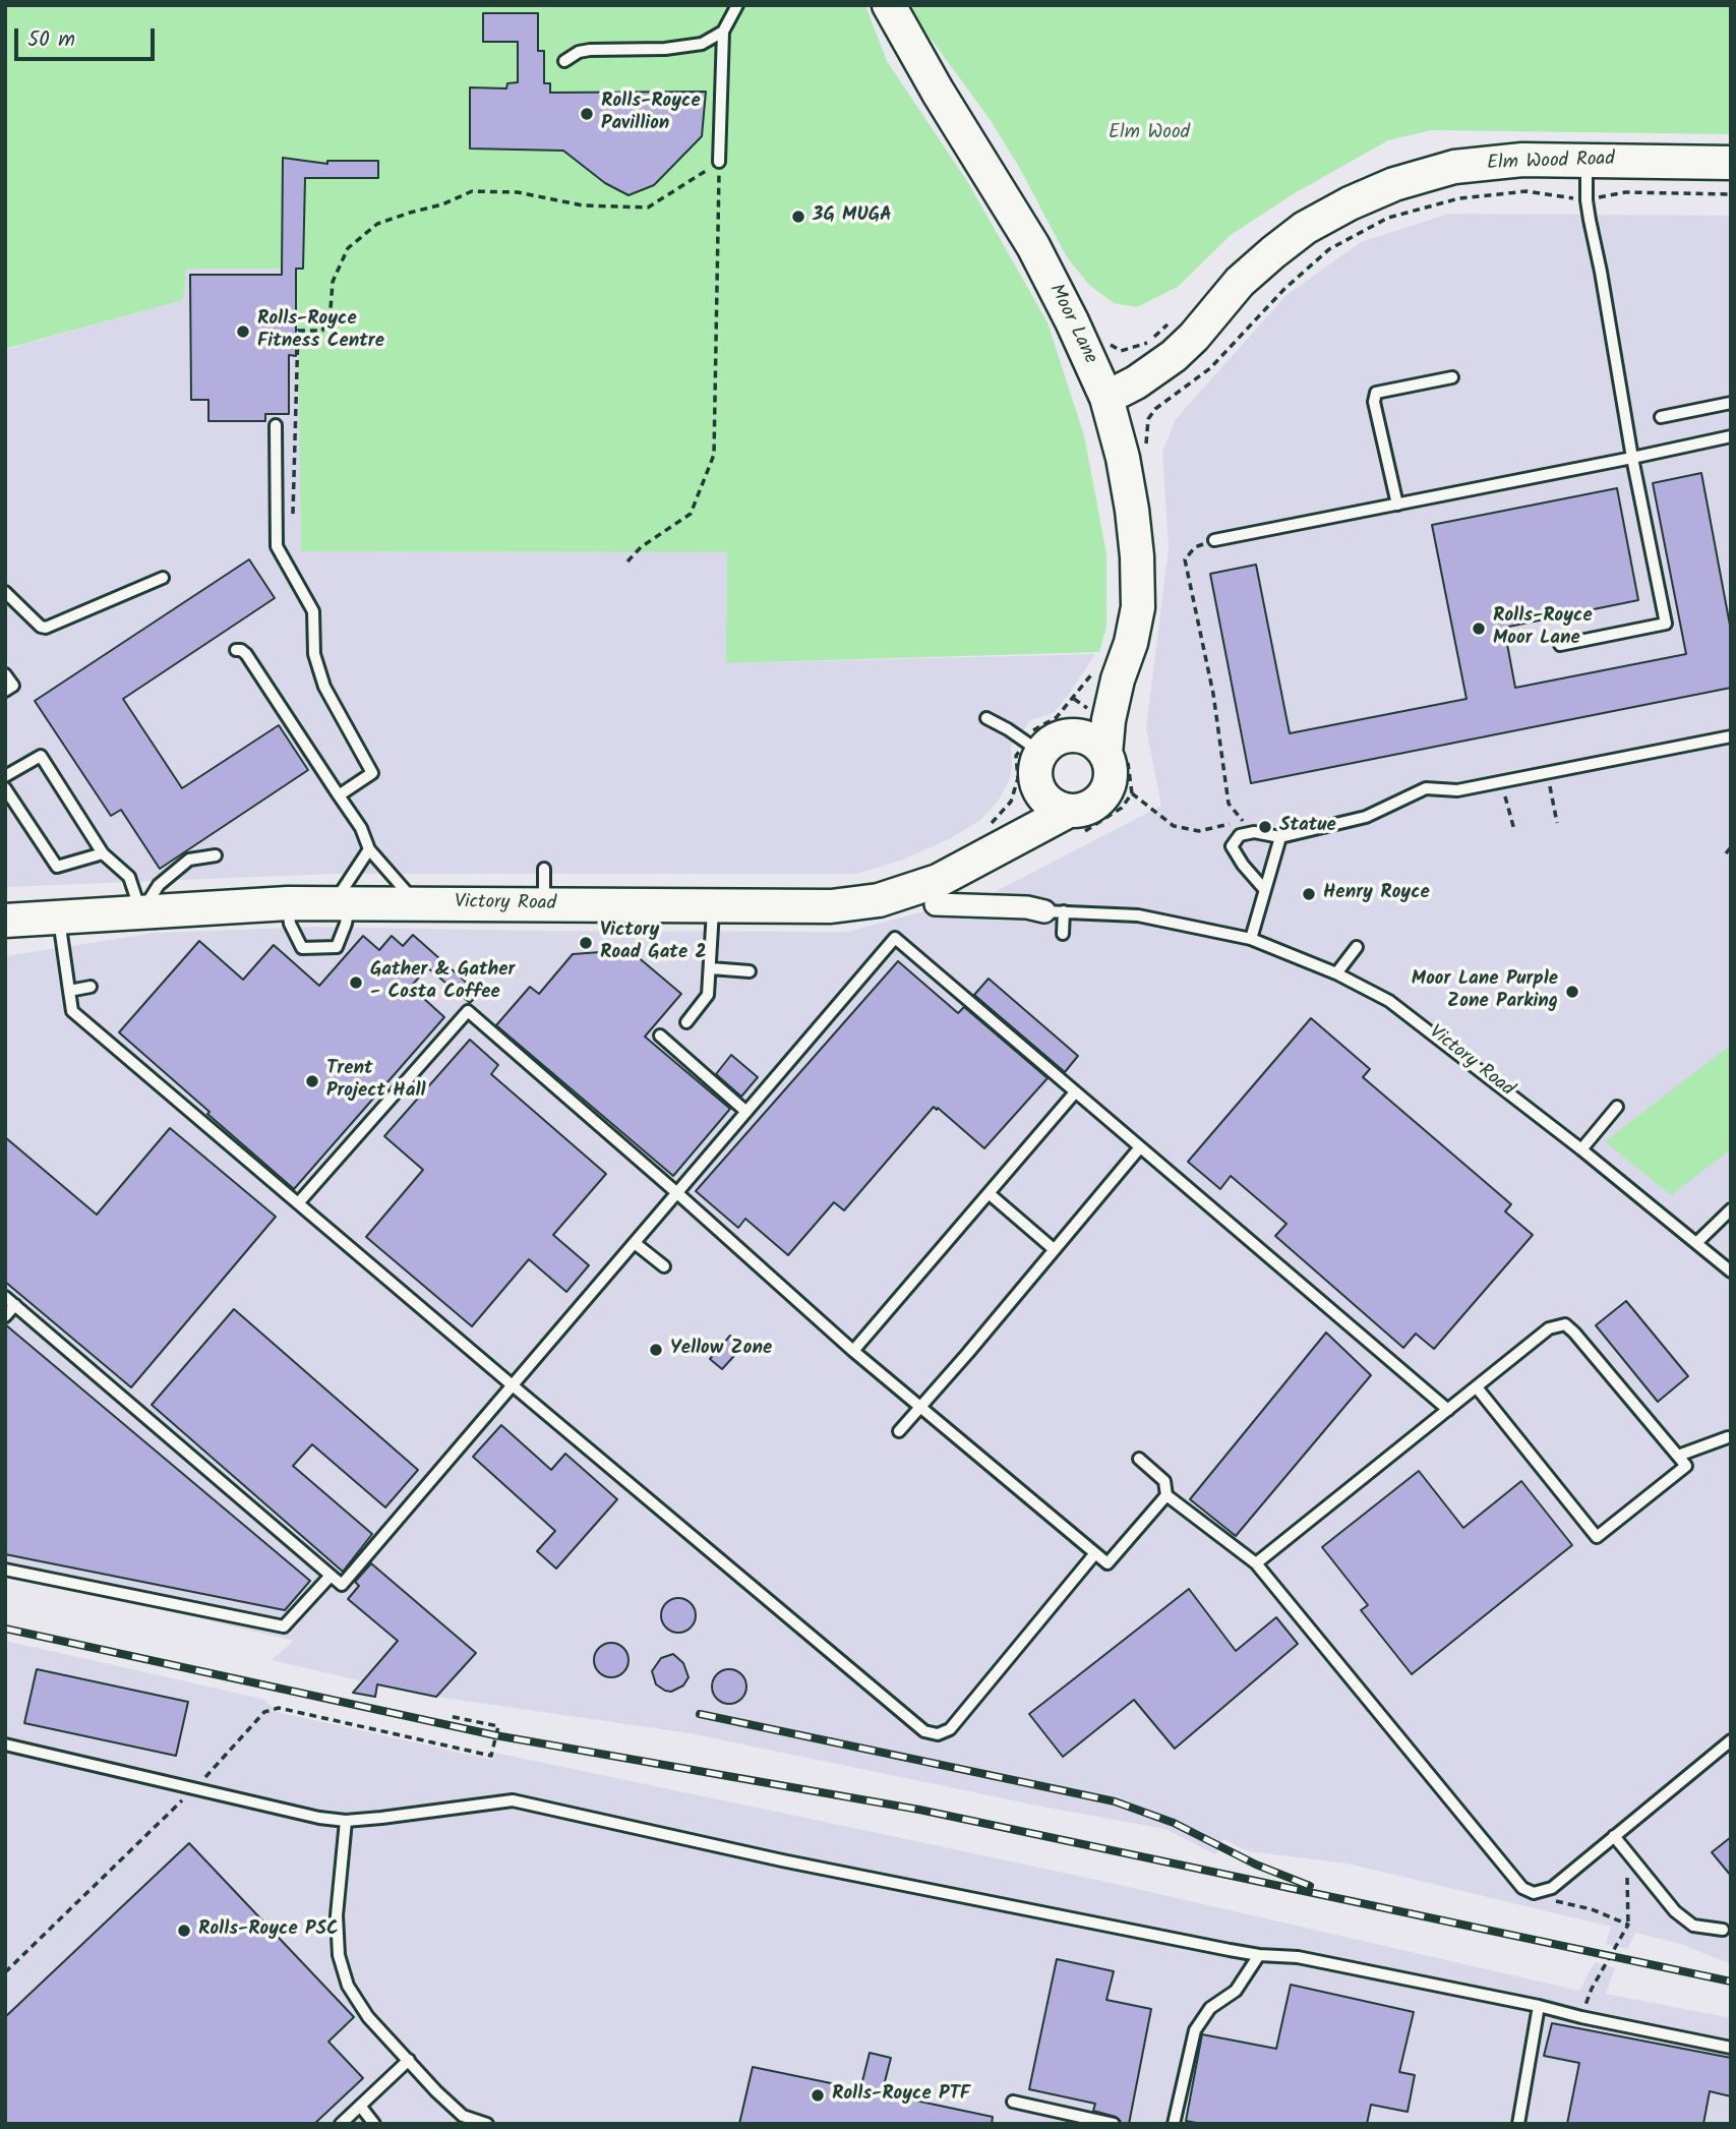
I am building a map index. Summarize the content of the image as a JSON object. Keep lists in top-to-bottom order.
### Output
{
  "streets": {
    "street": ["Elm Wood Road", "Moor Lane", "Victory Road"]
  },
  "crossings": [
    ["Elm Wood Road", "Moor Lane"],
    ["Moor Lane", "Victory Road"]
  ],
  "parks": ["Elm Wood"],
  "places": [
    "Rolls-Royce Pavillion",
    "3G MUGA",
    "Rolls-Royce Fitness Centre",
    "Rolls-Royce Moor Lane",
    "Statue",
    "Henry Royce",
    "Victory Road Gate 2",
    "Gather & Gather - Costa Coffee",
    "Moor Lane Purple Zone Parking",
    "Trent Project Hall",
    "Yellow Zone",
    "Rolls-Royce PSC",
    "Rolls-Royce PTF"
  ],
  "scale_bar": "50 m"
}
